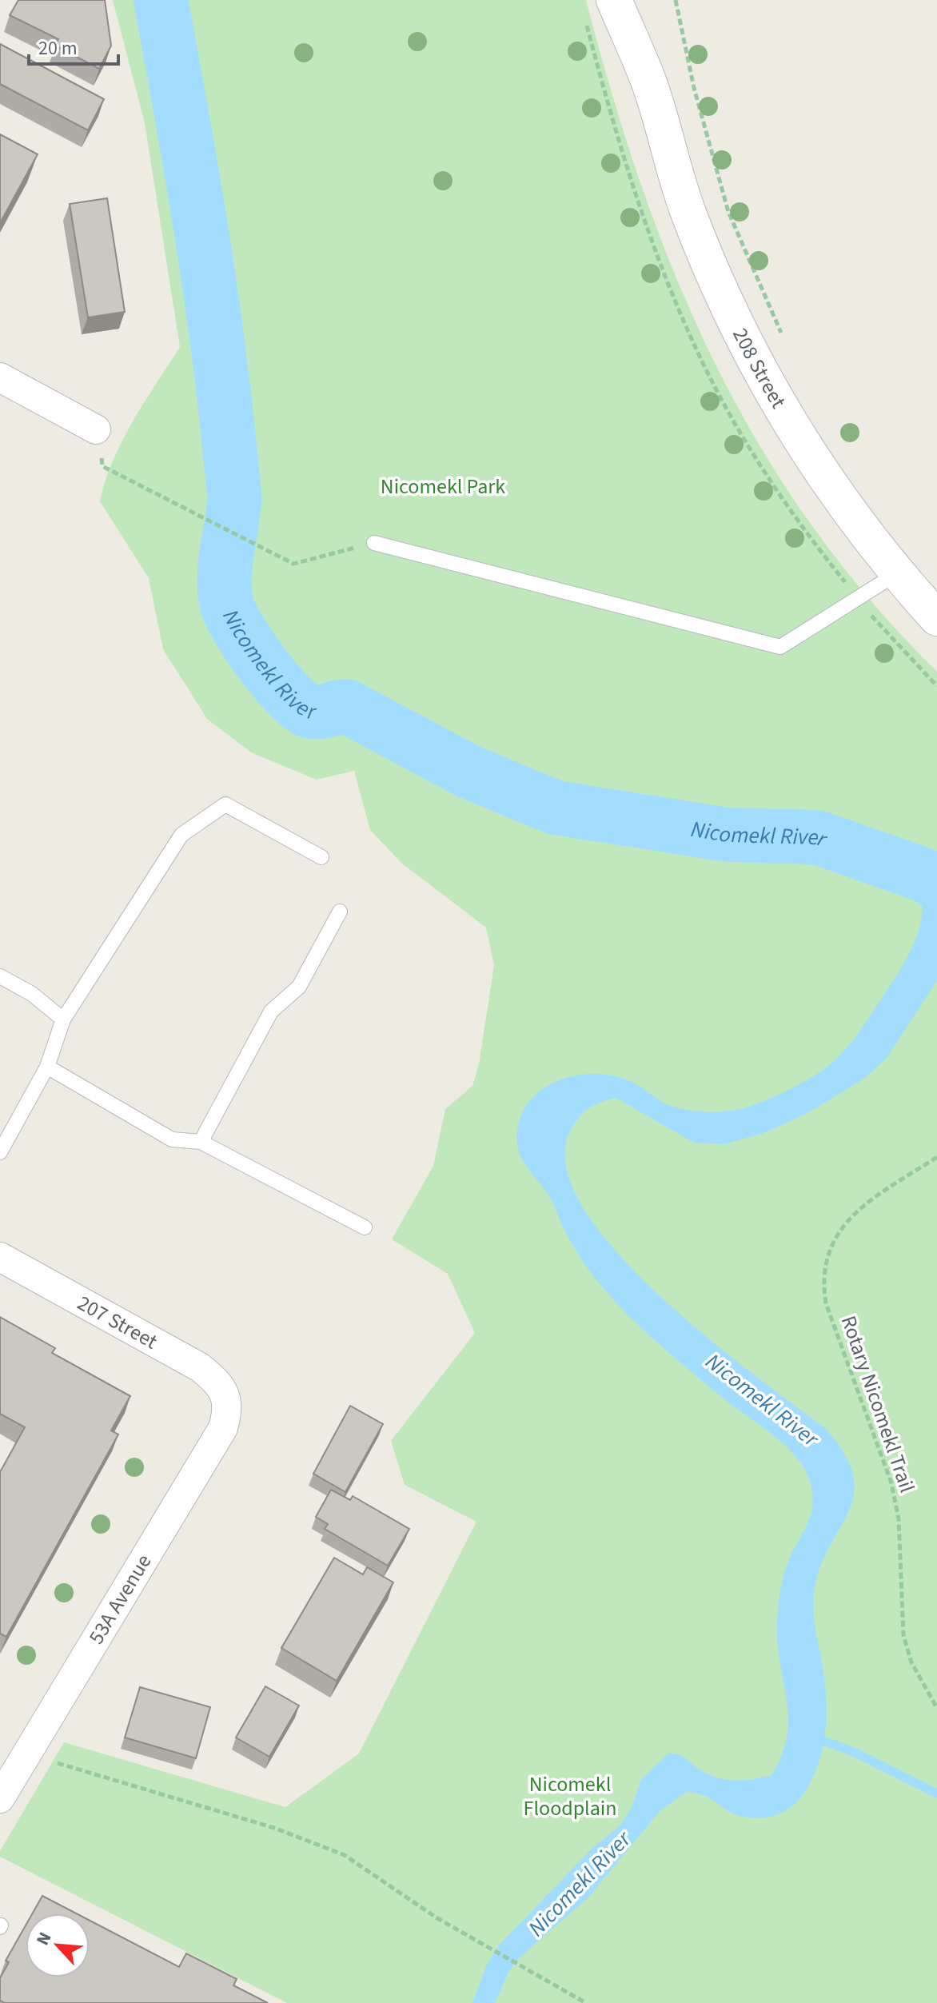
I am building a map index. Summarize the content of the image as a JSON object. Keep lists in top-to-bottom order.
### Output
{
  "streets": {
    "main road": ["208 Street"],
    "street": ["207 Street", "53A Avenue"],
    "path": ["Rotary Nicomekl Trail"]
  },
  "crossings": [
    ["207 Street", "53A Avenue"]
  ],
  "water": ["Nicomekl River"],
  "parks": ["Nicomekl Park", "Nicomekl Floodplain"],
  "scale_bar": "20 m",
  "north": "top left"
}
